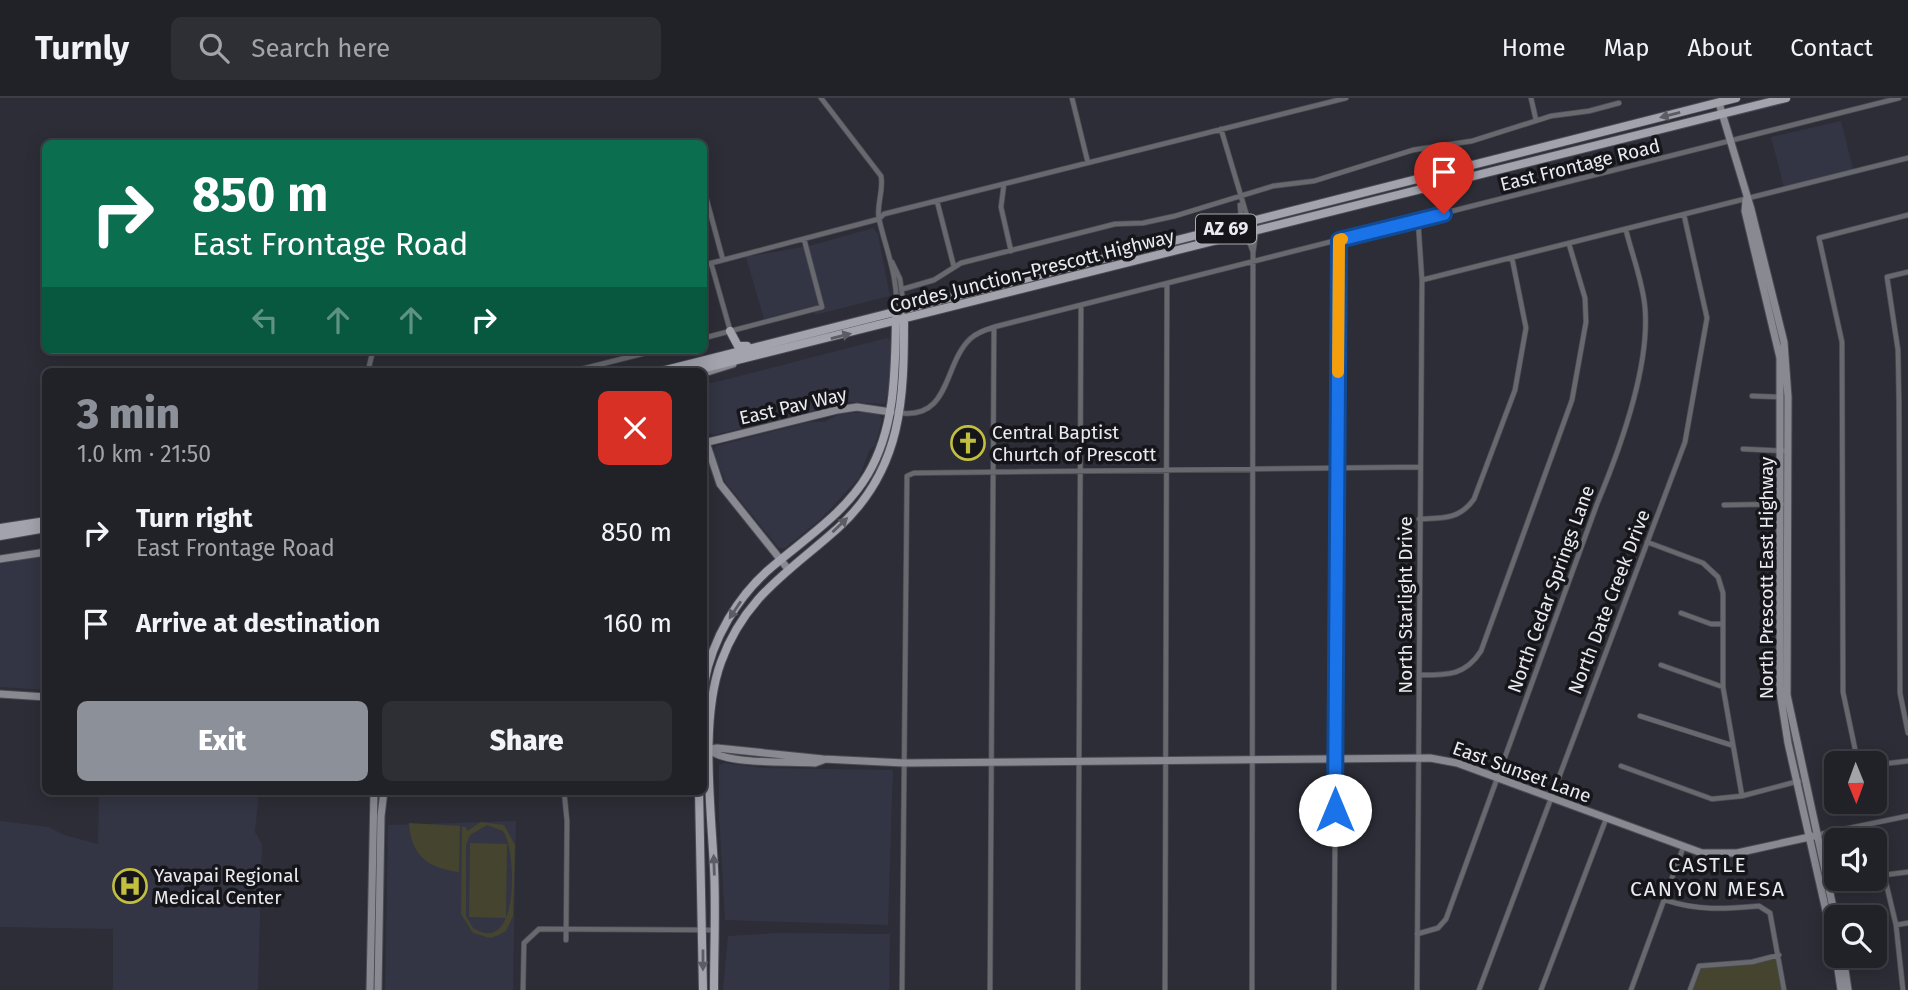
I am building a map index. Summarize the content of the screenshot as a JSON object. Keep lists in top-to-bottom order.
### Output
{
  "streets": {
    "main road": ["AZ 69", "Cordes Junction–Prescott Highway"],
    "street": [
      "East Frontage Road",
      "East Pav Way",
      "North Prescott East Highway",
      "North Cedar Springs Lane",
      "North Date Creek Drive",
      "North Starlight Drive",
      "East Sunset Lane"
    ]
  },
  "crossings": [
    ["East Frontage Road", "AZ 69"],
    ["East Frontage Road", "North Prescott East Highway"],
    ["East Frontage Road", "North Starlight Drive"],
    ["AZ 69", "Cordes Junction–Prescott Highway"],
    ["Cordes Junction–Prescott Highway", "North Prescott East Highway"],
    ["North Prescott East Highway", "East Sunset Lane"],
    ["North Cedar Springs Lane", "North Starlight Drive"],
    ["North Cedar Springs Lane", "East Sunset Lane"],
    ["North Date Creek Drive", "East Sunset Lane"],
    ["North Starlight Drive", "East Sunset Lane"]
  ],
  "districts": ["CASTLE CANYON MESA"],
  "places": {
    "church": ["Central Baptist Churtch of Prescott"],
    "hospital": ["Yavapai Regional Medical Center"]
  },
  "north": "bottom",
  "page": {
    "header": "Turnly",
    "search": "Search here",
    "nav": [
      "Home",
      "Map",
      "About",
      "Contact"
    ],
    "turn": ["850 m", "East Frontage Road"],
    "heading": ["3 min", "1.0 km · 21:50"],
    "list": [
      {
        "name": "Turn right",
        "note": "East Frontage Road",
        "value": "850 m"
      },
      {
        "name": "Arrive at destination",
        "value": "160 m"
      }
    ],
    "buttons": ["Exit", "Share"]
  }
}
